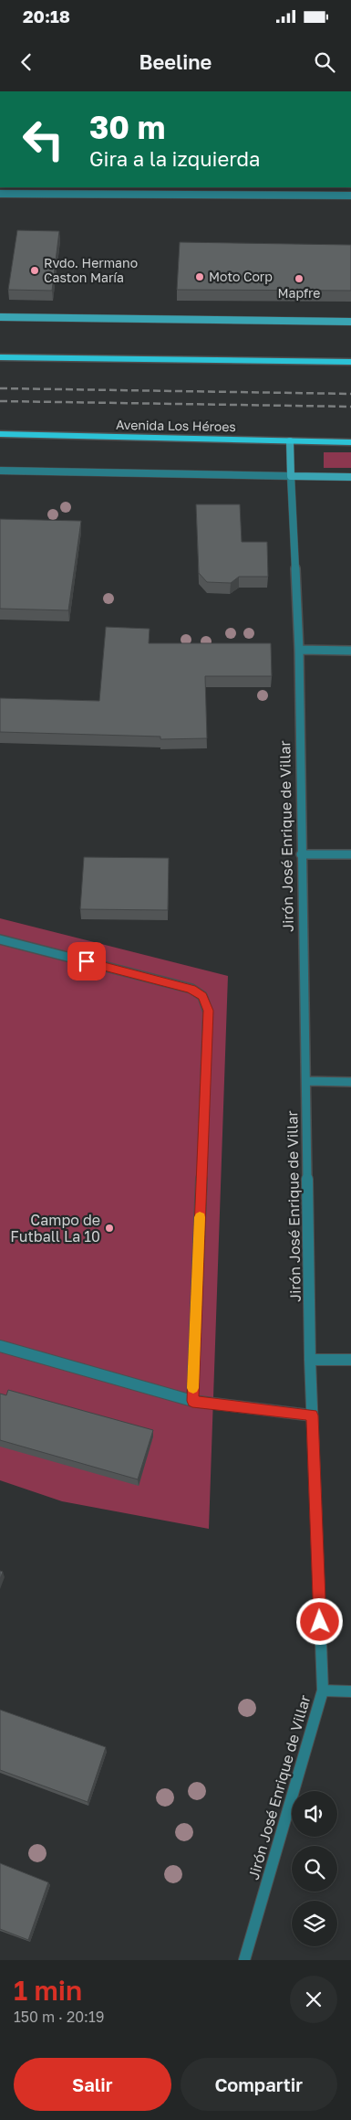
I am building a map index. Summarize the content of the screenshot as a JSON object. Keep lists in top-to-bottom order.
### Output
{
  "streets": {
    "main road": ["Avenida Los Héroes"],
    "street": ["Jirón José Enrique de Villar"]
  },
  "crossings": [
    ["Avenida Los Héroes", "Jirón José Enrique de Villar"]
  ],
  "places": [
    "Rvdo. Hermano Caston María",
    "Moto Corp",
    "Mapfre",
    "Campo de Futball La 10"
  ],
  "page": {
    "status": "20:18",
    "header": "Beeline",
    "turn": ["30 m", "Gira a la izquierda"],
    "heading": ["1 min", "150 m · 20:19"],
    "buttons": ["Salir", "Compartir"]
  }
}
